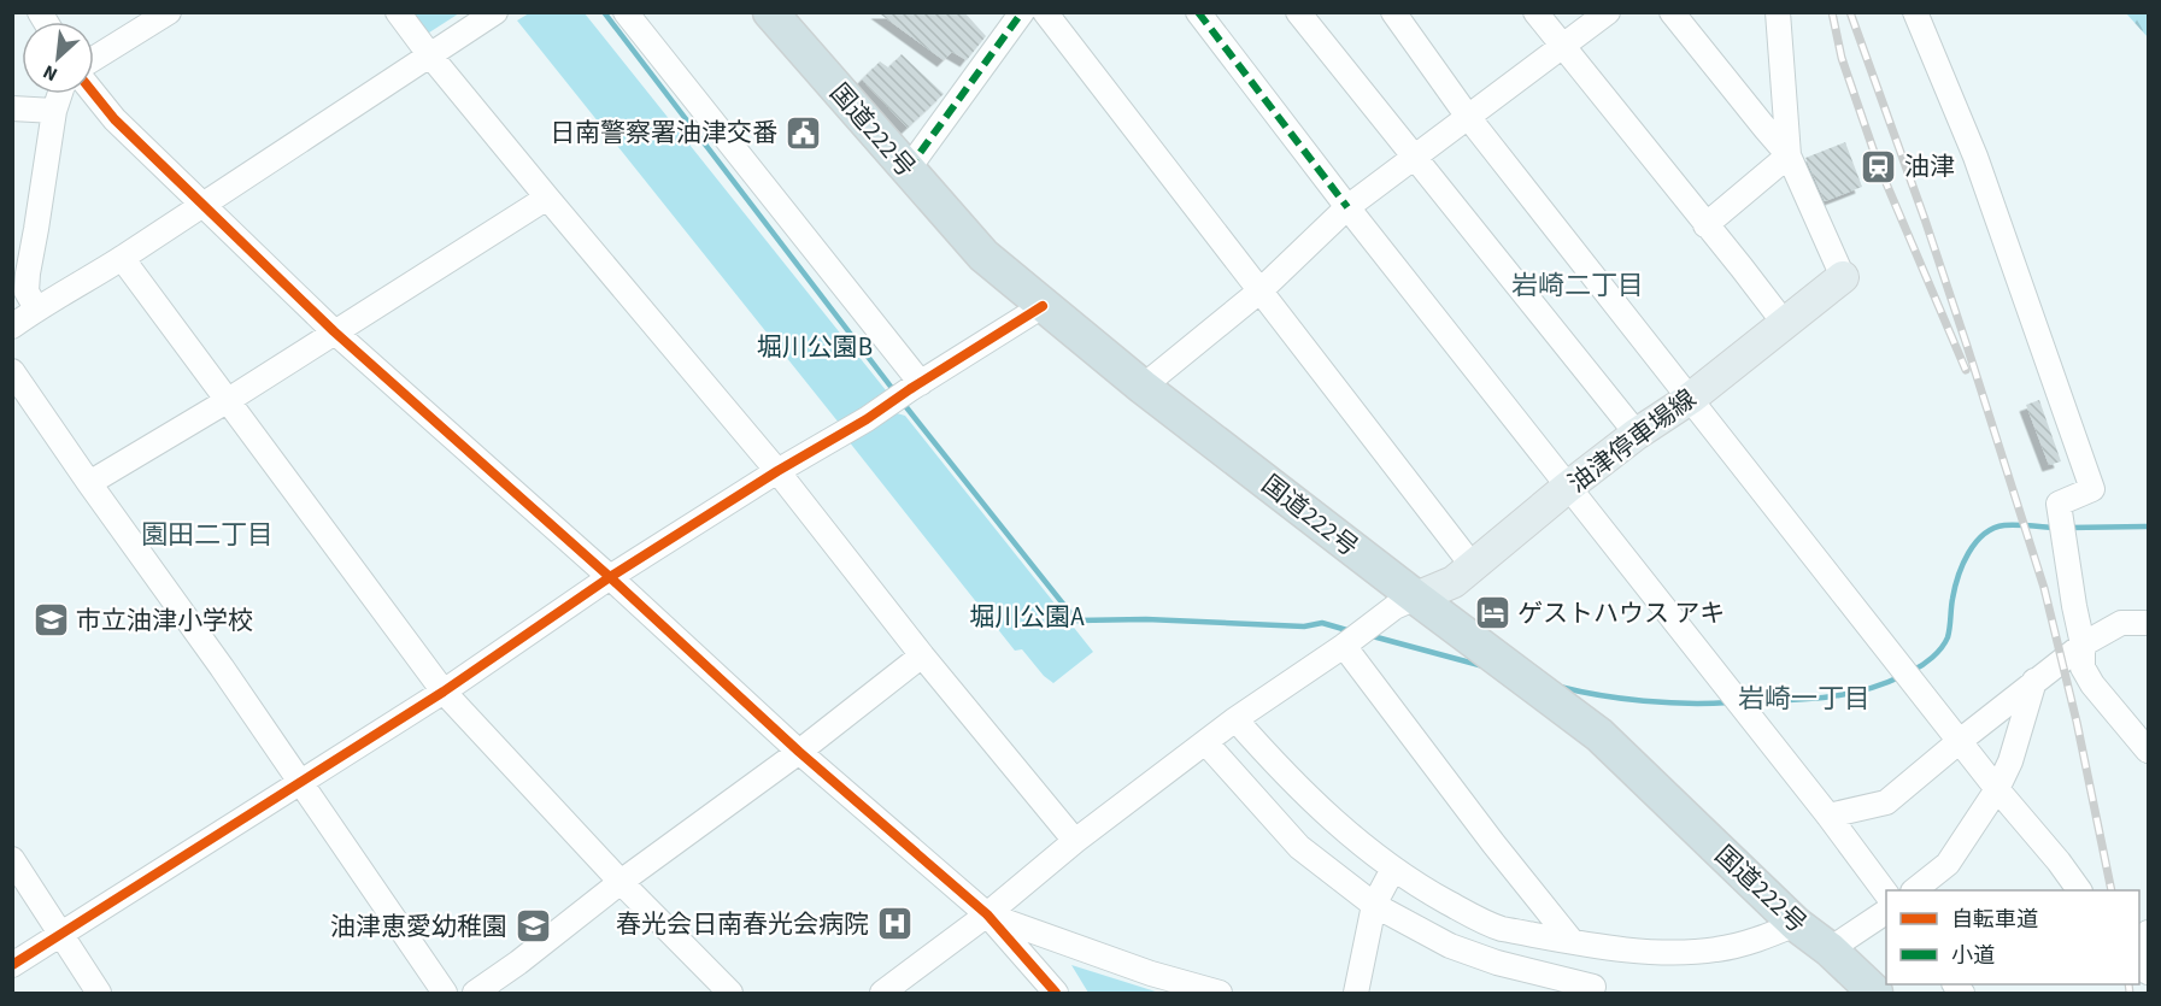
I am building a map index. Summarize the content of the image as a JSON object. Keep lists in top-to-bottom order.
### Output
{
  "streets": {
    "highway": ["国道222号"],
    "main road": ["油津停車場線"]
  },
  "crossings": [
    ["国道222号", "油津停車場線"]
  ],
  "districts": ["岩崎二丁目", "園田二丁目", "岩崎一丁目"],
  "parks": ["堀川公園B", "堀川公園A"],
  "places": {
    "public building": ["日南警察署油津交番"],
    "station": ["油津"],
    "hotel": ["ゲストハウス アキ"],
    "school or university": ["市立油津小学校", "油津恵愛幼稚園"],
    "hospital": ["春光会日南春光会病院"]
  },
  "legend": ["自転車道", "小道"],
  "north": "bottom left"
}
